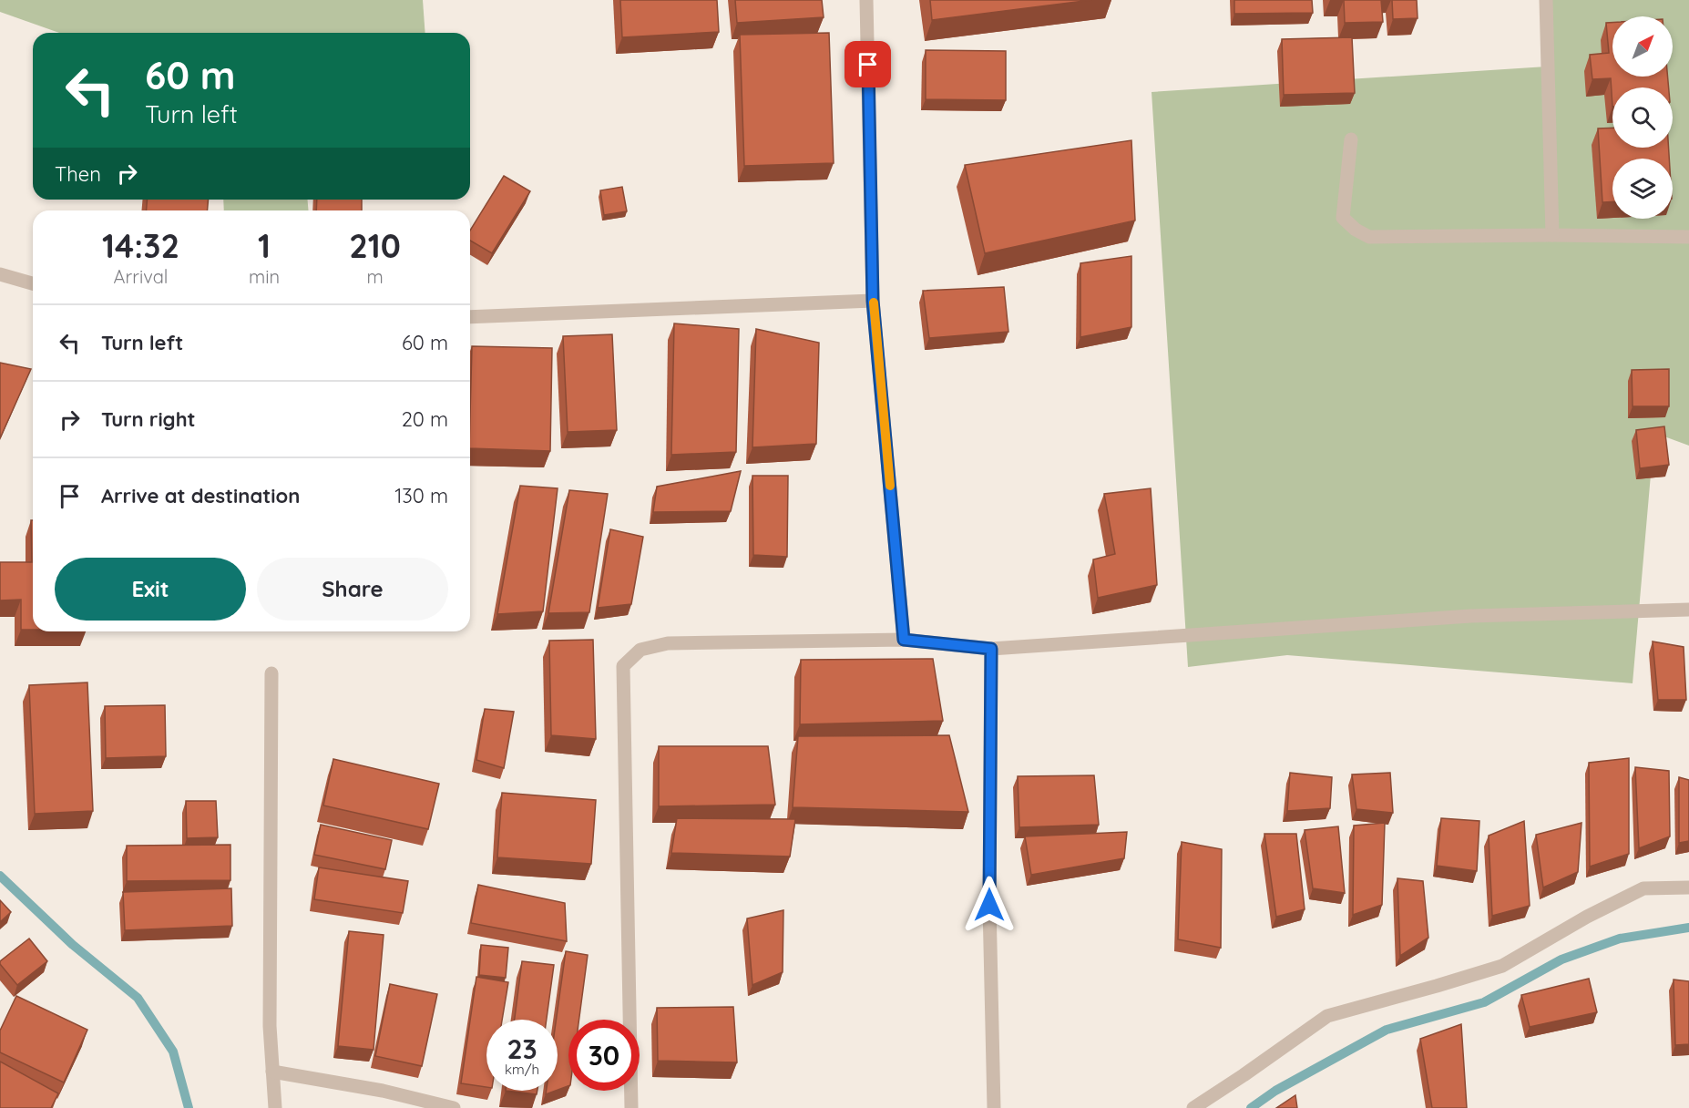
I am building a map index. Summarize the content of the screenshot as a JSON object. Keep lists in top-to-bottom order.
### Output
{
  "north": "top right",
  "page": {
    "turn": ["60 m", "Turn left"],
    "then": "Then",
    "eta": [
      "14:32",
      "Arrival",
      "1",
      "min",
      "210",
      "m"
    ],
    "list": [
      {
        "name": "Turn left",
        "value": "60 m"
      },
      {
        "name": "Turn right",
        "value": "20 m"
      },
      {
        "name": "Arrive at destination",
        "value": "130 m"
      }
    ],
    "buttons": ["Exit", "Share"],
    "speed": "23 km/h",
    "limit": "30"
  }
}
